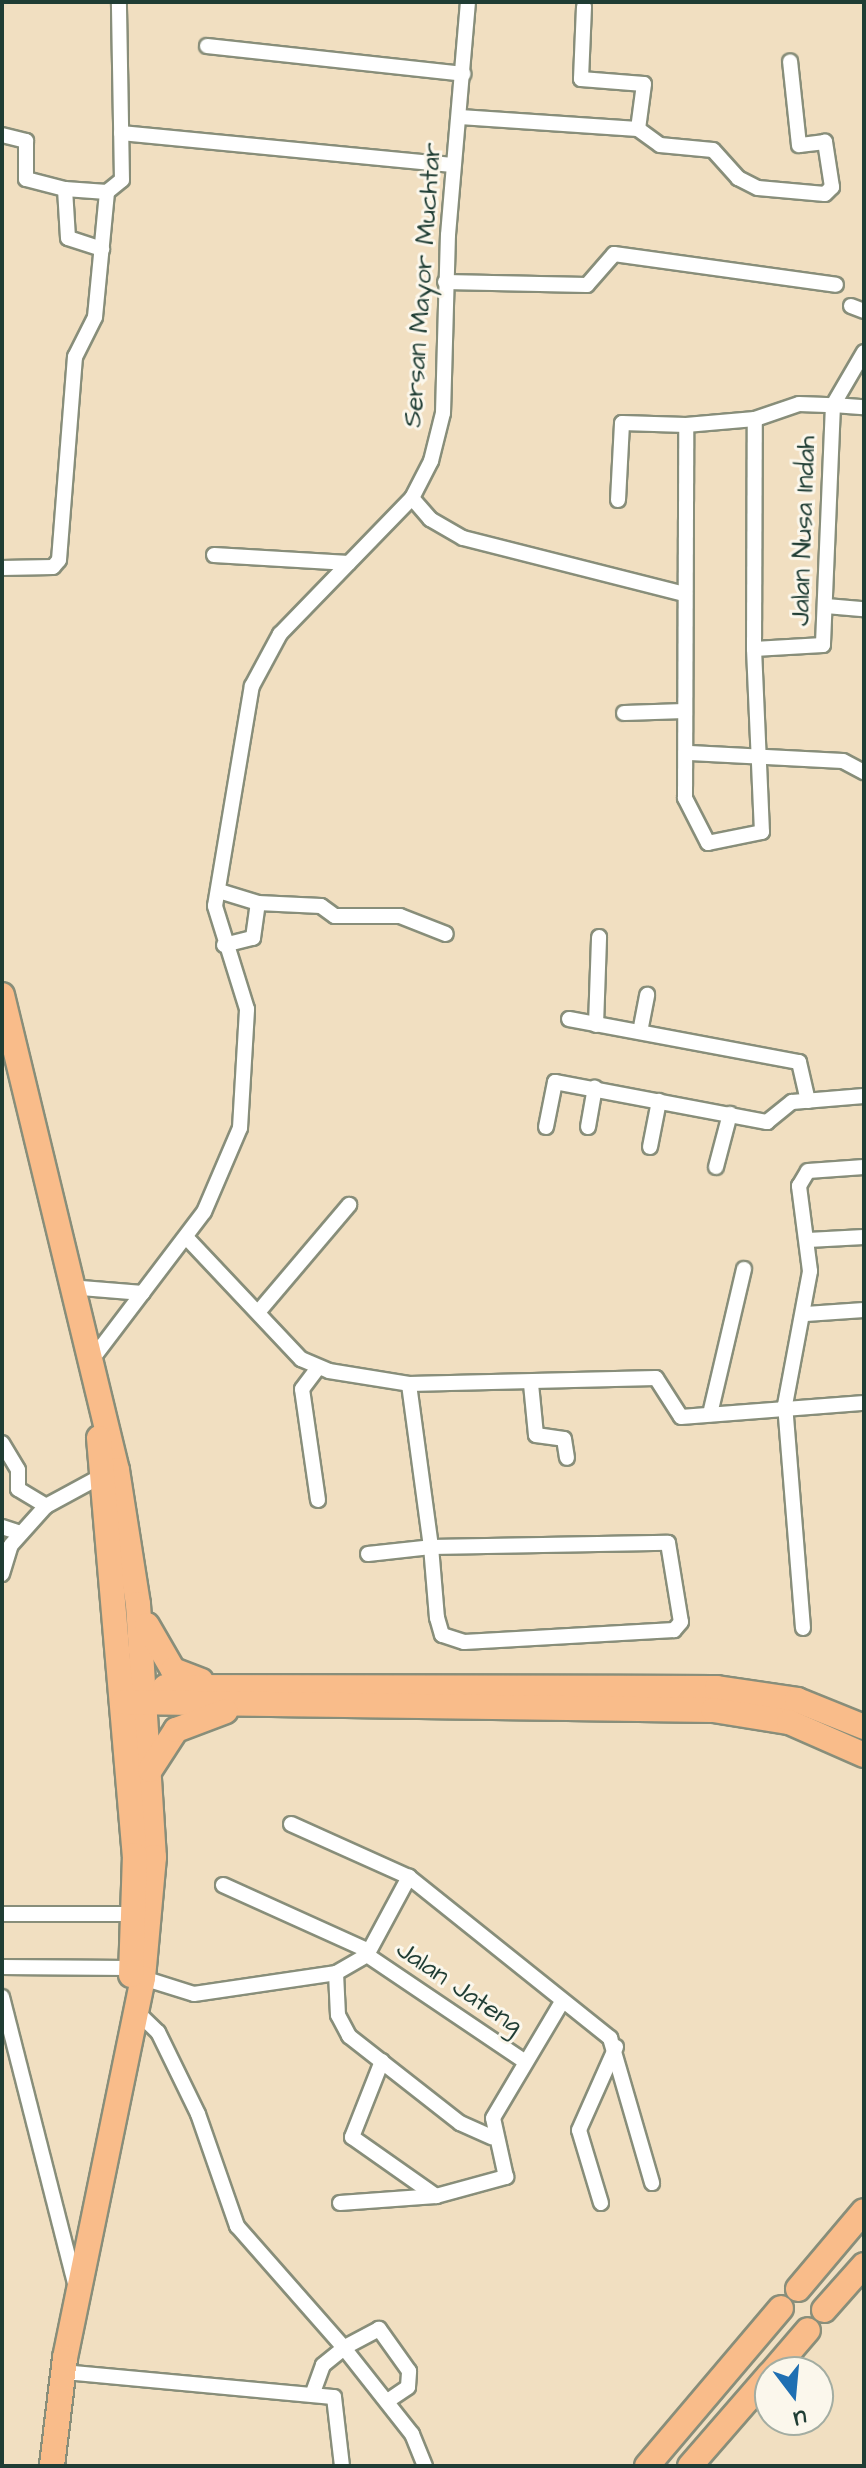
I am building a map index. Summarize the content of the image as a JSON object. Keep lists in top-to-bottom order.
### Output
{
  "streets": {
    "street": ["Sersan Mayor Muchtar", "Jalan Nusa Indah", "Jalan Jateng"]
  },
  "north": "bottom"
}
